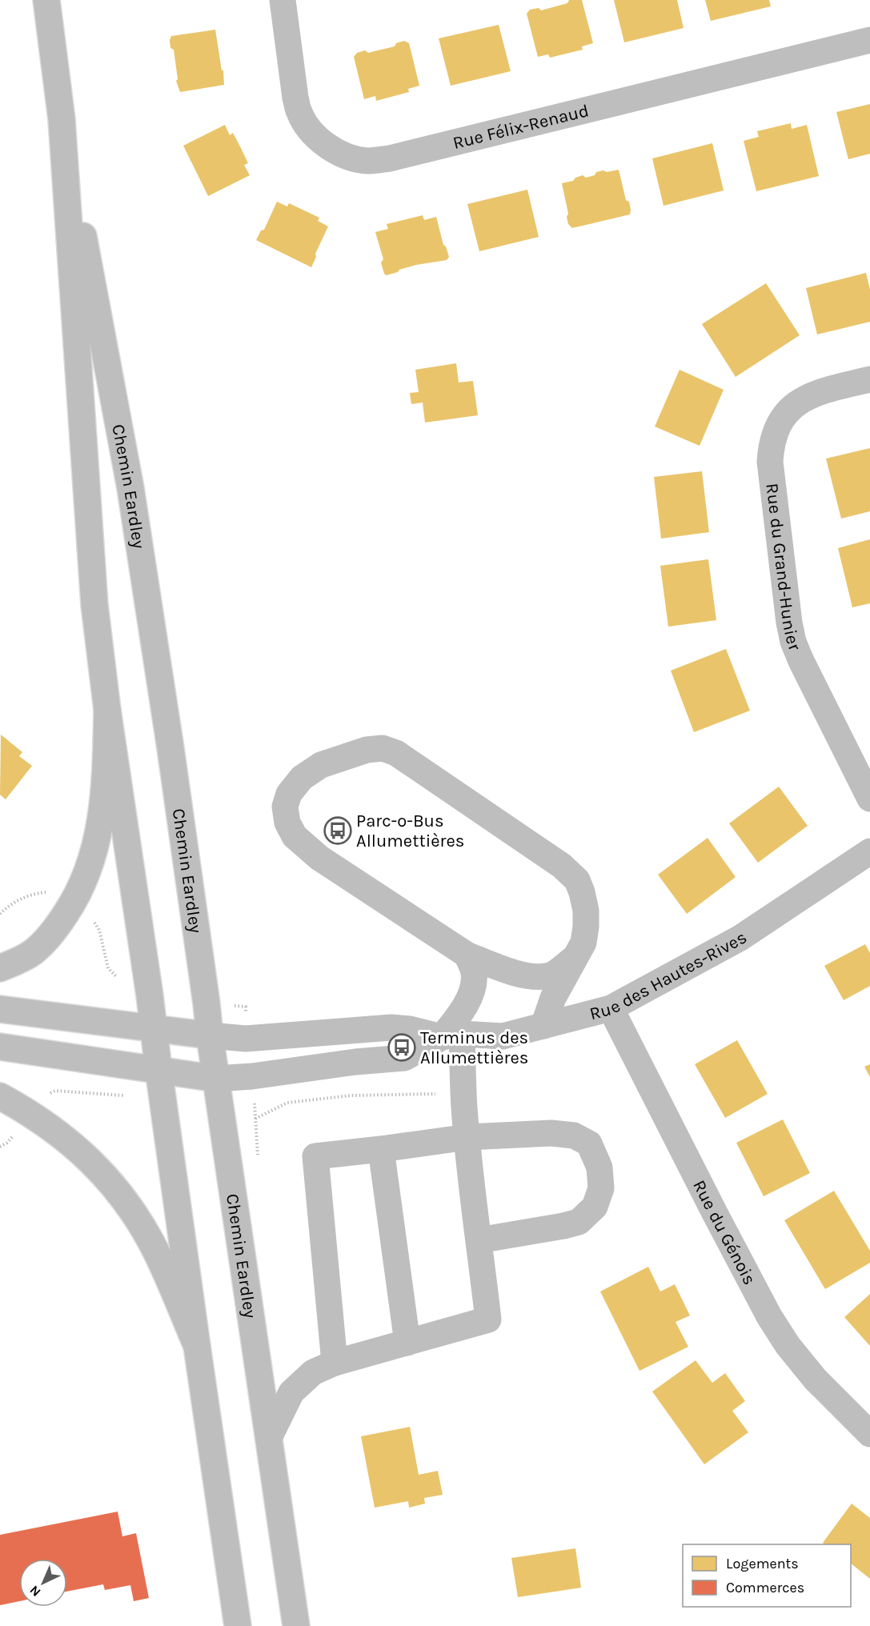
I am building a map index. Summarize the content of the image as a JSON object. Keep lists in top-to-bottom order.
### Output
{
  "streets": {
    "main road": [
      "Rue Félix-Renaud",
      "Chemin Eardley",
      "Rue du Grand-Hunier",
      "Rue des Hautes-Rives",
      "Rue du Génois"
    ]
  },
  "crossings": [
    ["Chemin Eardley", "Rue des Hautes-Rives"],
    ["Rue des Hautes-Rives", "Rue du Génois"]
  ],
  "places": {
    "bus stop": ["Parc-o-Bus Allumettières", "Terminus des Allumettières"]
  },
  "legend": ["Logements", "Commerces"],
  "north": "bottom left"
}
